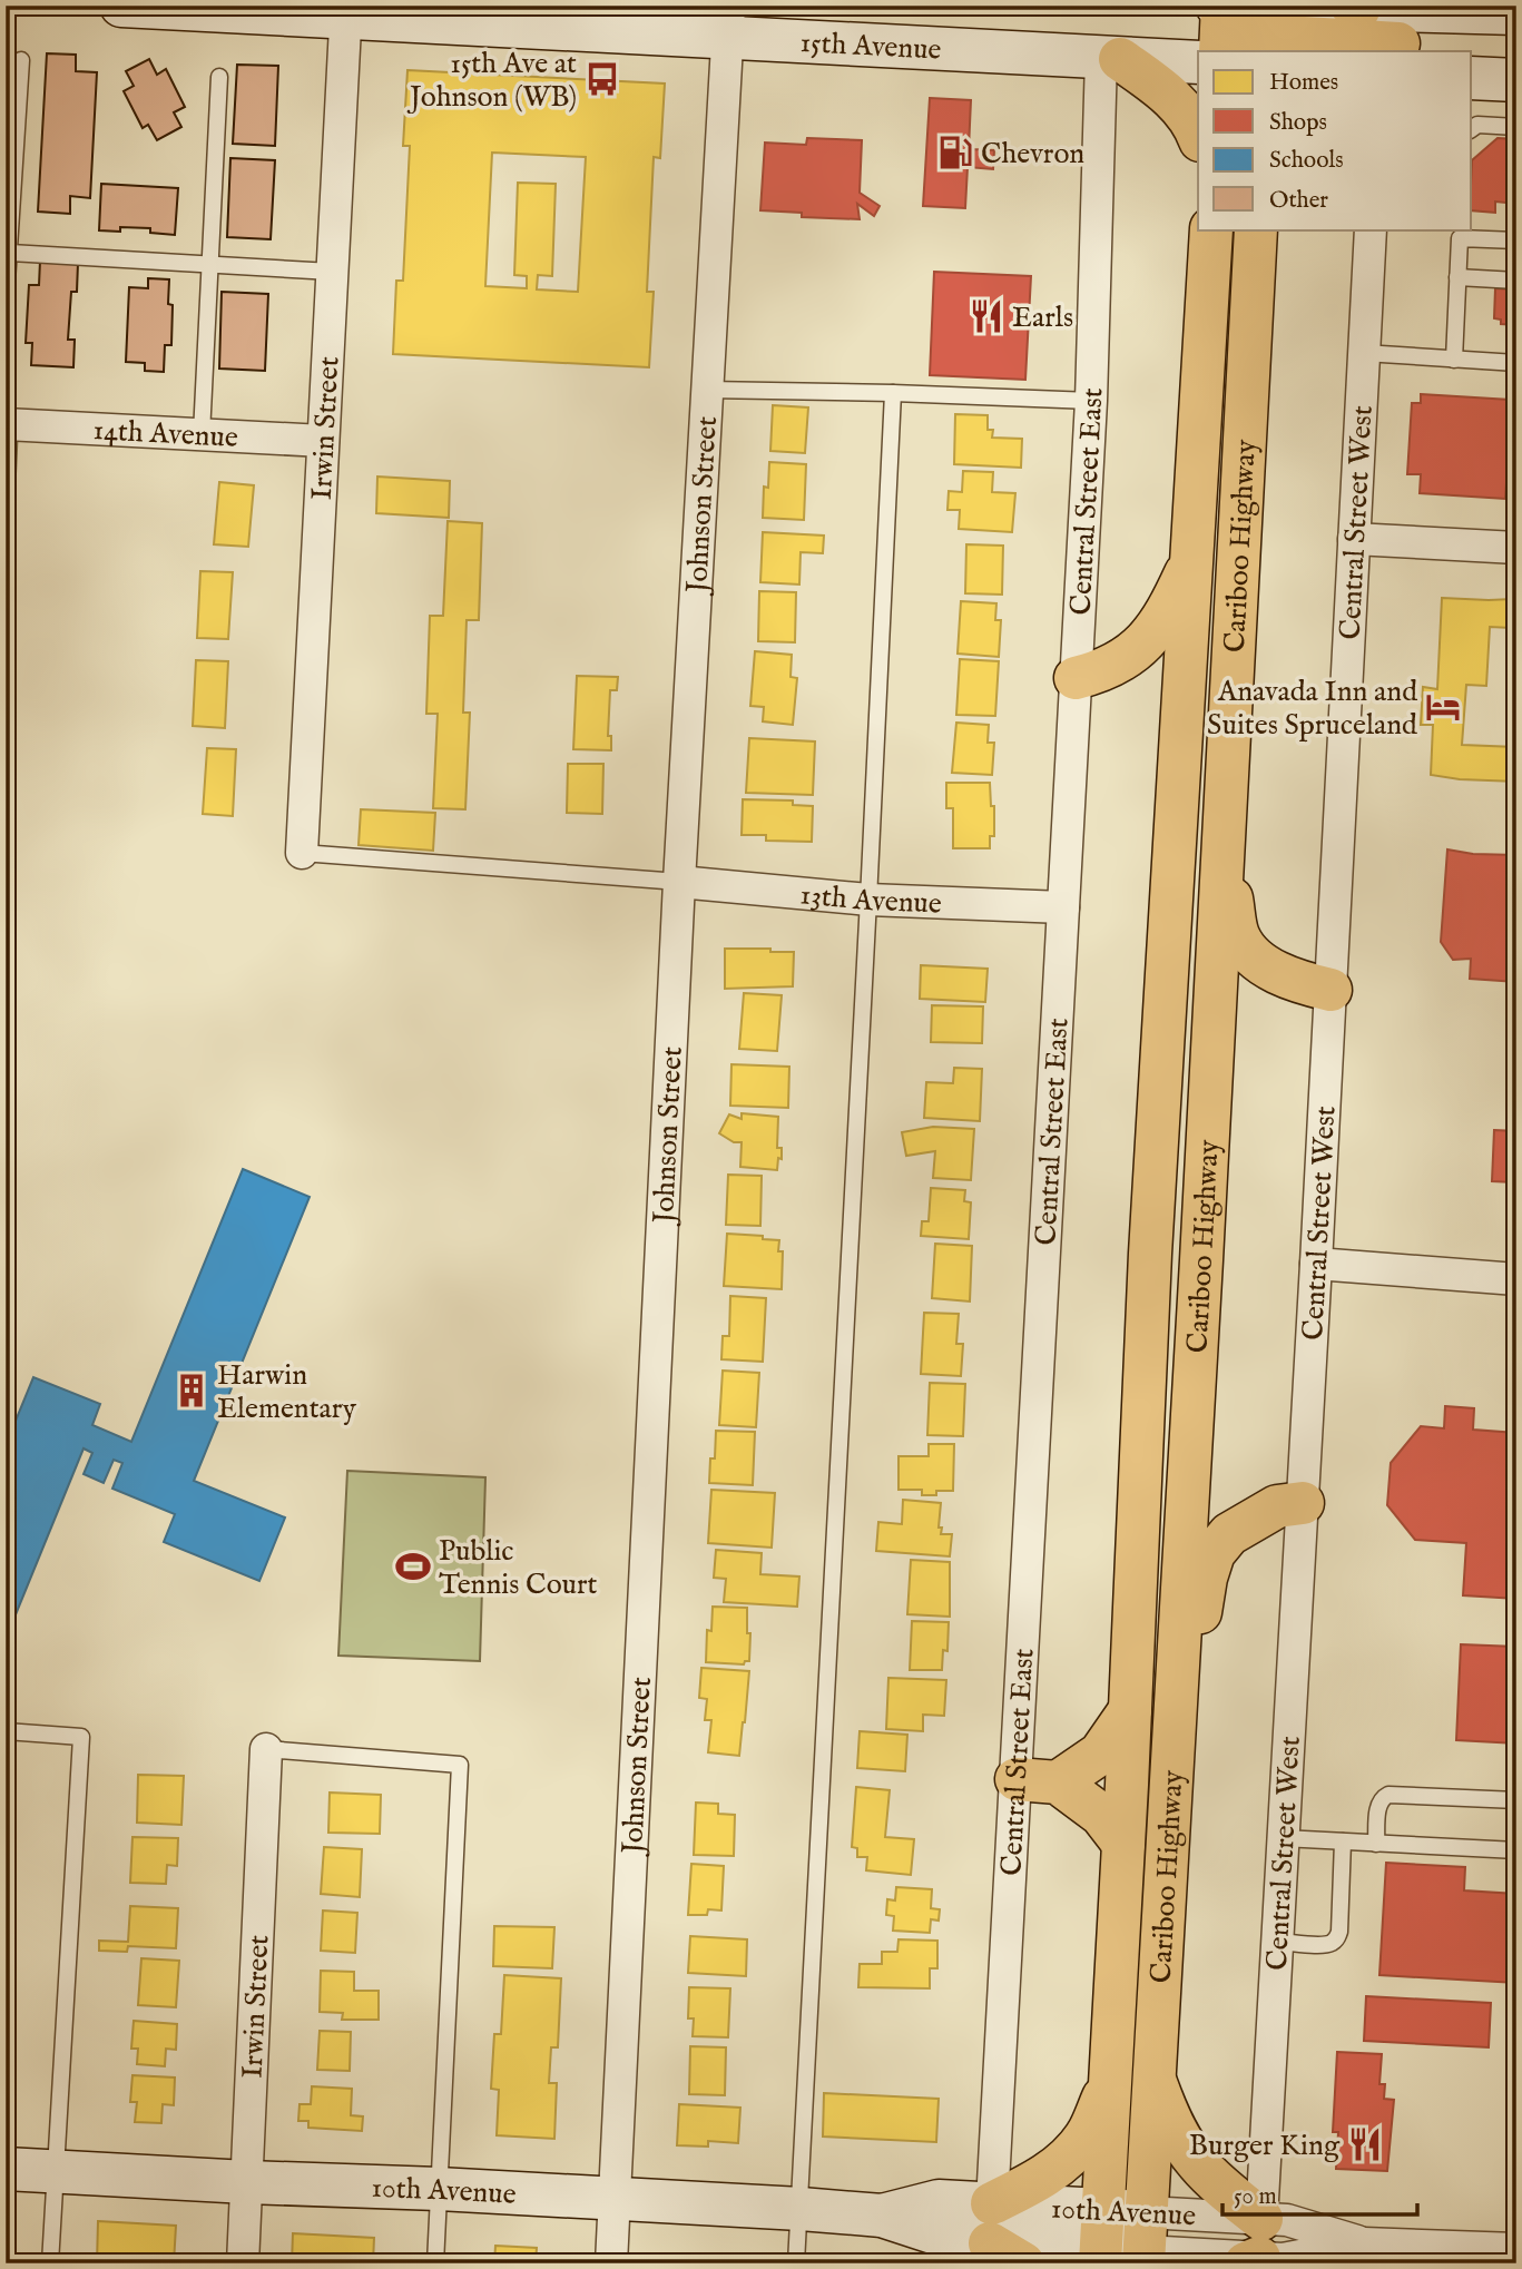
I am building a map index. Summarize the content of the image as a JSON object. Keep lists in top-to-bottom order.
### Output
{
  "streets": {
    "highway": ["Cariboo Highway"],
    "main road": ["15th Avenue", "10th Avenue"],
    "street": [
      "Irwin Street",
      "14th Avenue",
      "Central Street East",
      "Johnson Street",
      "Central Street West",
      "13th Avenue"
    ]
  },
  "crossings": [
    ["15th Avenue", "Irwin Street"],
    ["15th Avenue", "Central Street East"],
    ["15th Avenue", "Johnson Street"],
    ["Irwin Street", "14th Avenue"],
    ["Irwin Street", "10th Avenue"],
    ["Central Street East", "13th Avenue"],
    ["Central Street East", "10th Avenue"],
    ["Johnson Street", "13th Avenue"],
    ["Johnson Street", "10th Avenue"],
    ["Central Street West", "10th Avenue"],
    ["Cariboo Highway", "10th Avenue"]
  ],
  "places": {
    "bus stop": ["15th Ave at Johnson (WB)"],
    "fuel station": ["Chevron"],
    "restaurant": ["Earls", "Burger King"],
    "hotel": ["Anavada Inn and Suites Spruceland"],
    "building": ["Harwin Elementary"],
    "sports": ["Public Tennis Court"]
  },
  "legend": [
    "Homes",
    "Shops",
    "Schools",
    "Other"
  ],
  "scale_bar": "50 m"
}
